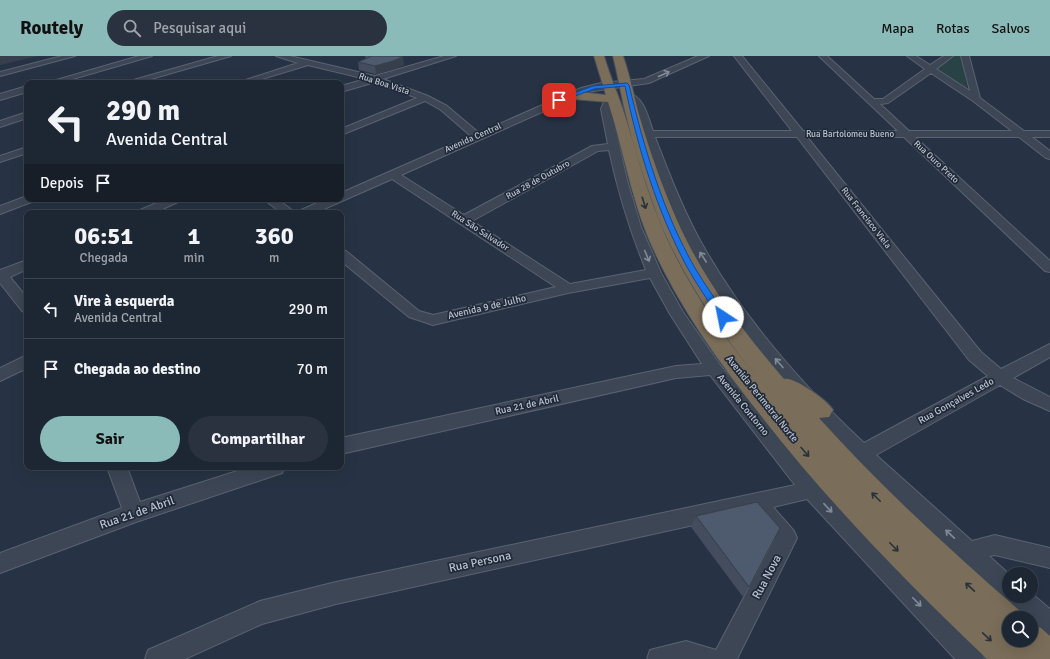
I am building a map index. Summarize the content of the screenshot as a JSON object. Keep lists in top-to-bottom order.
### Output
{
  "streets": {
    "highway": ["Avenida Perimetral Norte"],
    "street": [
      "Rua Boa Vista",
      "Rua Bartolomeu Bueno",
      "Avenida Central",
      "Rua Ouro Preto",
      "Rua 28 de Outubro",
      "Rua Francisco Viela",
      "Rua São Salvador",
      "Avenida 9 de Julho",
      "Rua Gonçalves Ledo",
      "Rua 21 de Abril",
      "Avenida Contorno",
      "Rua Persona",
      "Rua Nova"
    ]
  },
  "crossings": [
    ["Rua Boa Vista", "Avenida Central"],
    ["Rua Bartolomeu Bueno", "Rua Ouro Preto"],
    ["Rua Bartolomeu Bueno", "Rua Francisco Viela"],
    ["Avenida Central", "Rua São Salvador"],
    ["Rua 28 de Outubro", "Rua São Salvador"],
    ["Rua 28 de Outubro", "Avenida Contorno"],
    ["Rua Francisco Viela", "Rua Gonçalves Ledo"],
    ["Rua São Salvador", "Avenida 9 de Julho"],
    ["Avenida 9 de Julho", "Avenida Contorno"],
    ["Avenida Perimetral Norte", "Avenida Contorno"],
    ["Rua 21 de Abril", "Avenida Contorno"],
    ["Avenida Contorno", "Rua Persona"],
    ["Rua Persona", "Rua Nova"]
  ],
  "page": {
    "header": "Routely",
    "search": "Pesquisar aqui",
    "nav": ["Mapa", "Rotas", "Salvos"],
    "turn": ["290 m", "Avenida Central"],
    "then": "Depois",
    "eta": [
      "06:51",
      "Chegada",
      "1",
      "min",
      "360",
      "m"
    ],
    "list": [
      {
        "name": "Vire à esquerda",
        "note": "Avenida Central",
        "value": "290 m"
      },
      {
        "name": "Chegada ao destino",
        "value": "70 m"
      }
    ],
    "buttons": ["Sair", "Compartilhar"]
  }
}
